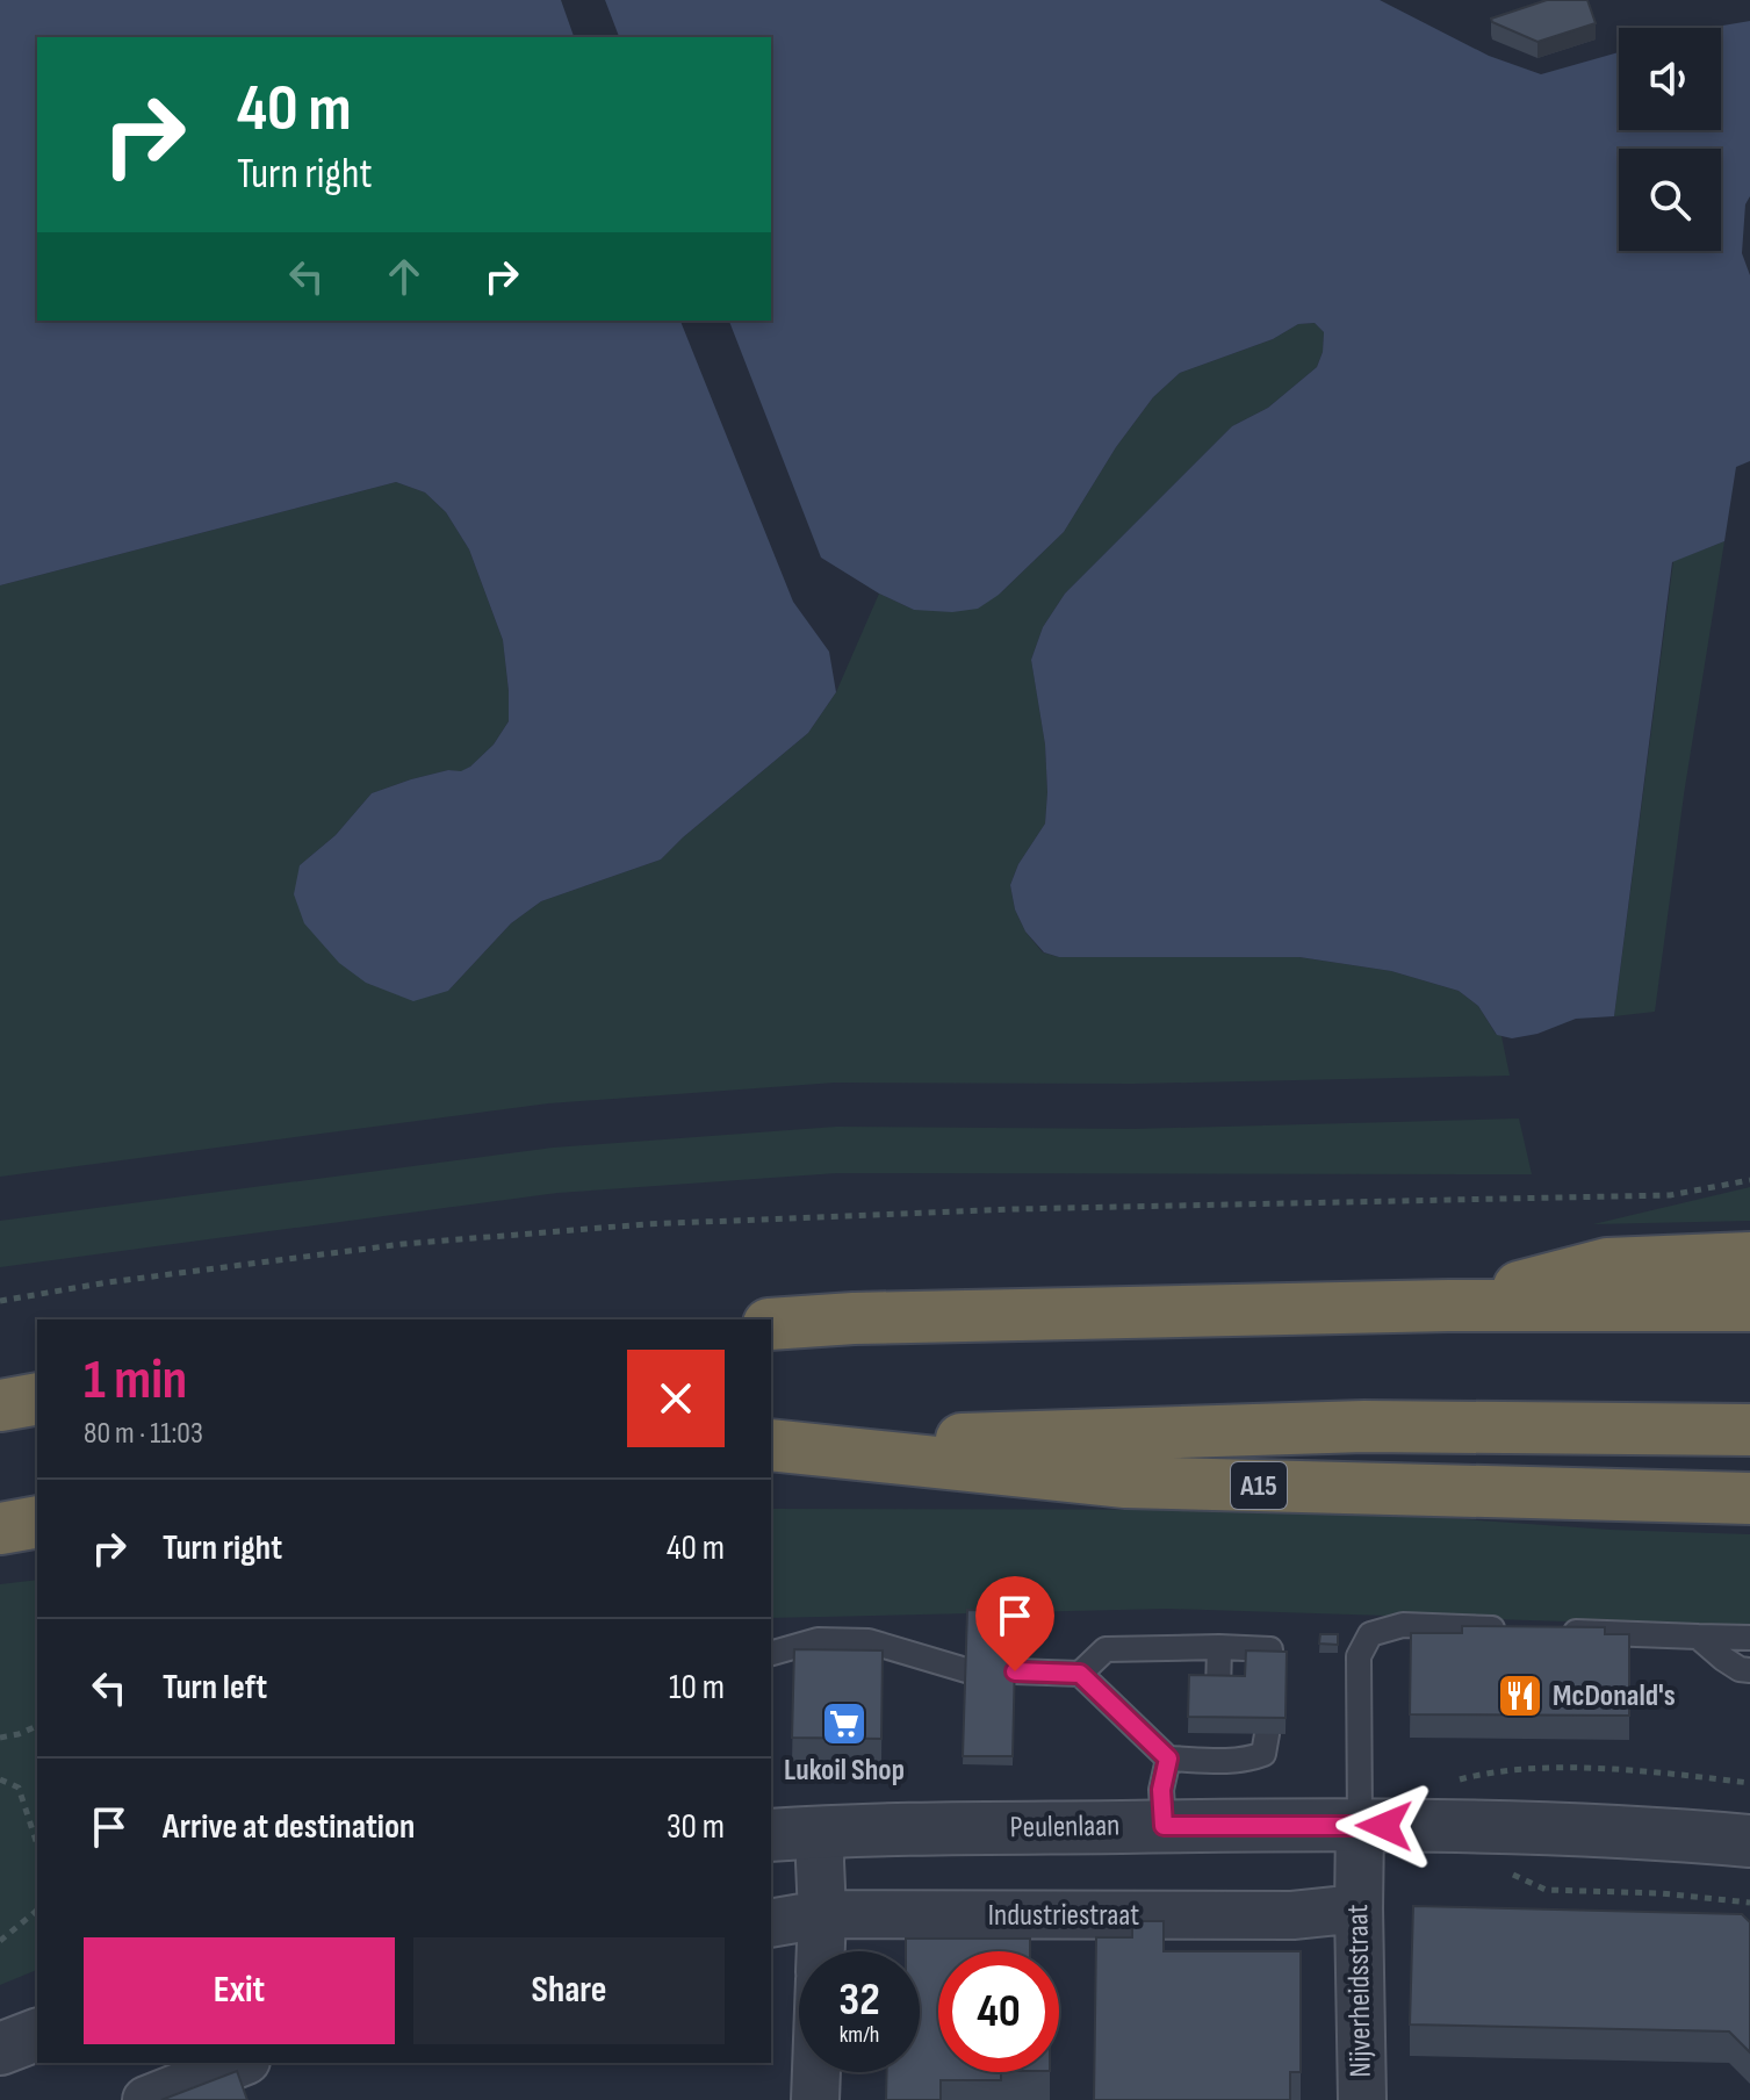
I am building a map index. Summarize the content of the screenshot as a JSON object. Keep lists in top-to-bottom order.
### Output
{
  "streets": {
    "highway": ["A15"],
    "street": ["Peulenlaan", "Industriestraat", "Nijverheidsstraat"]
  },
  "crossings": [
    ["Peulenlaan", "Nijverheidsstraat"],
    ["Industriestraat", "Nijverheidsstraat"]
  ],
  "places": {
    "restaurant": ["McDonald's"],
    "supermarket": ["Lukoil Shop"]
  },
  "page": {
    "turn": ["40 m", "Turn right"],
    "heading": ["1 min", "80 m · 11:03"],
    "list": [
      {
        "name": "Turn right",
        "value": "40 m"
      },
      {
        "name": "Turn left",
        "value": "10 m"
      },
      {
        "name": "Arrive at destination",
        "value": "30 m"
      }
    ],
    "buttons": ["Exit", "Share"],
    "speed": "32 km/h",
    "limit": "40"
  }
}
